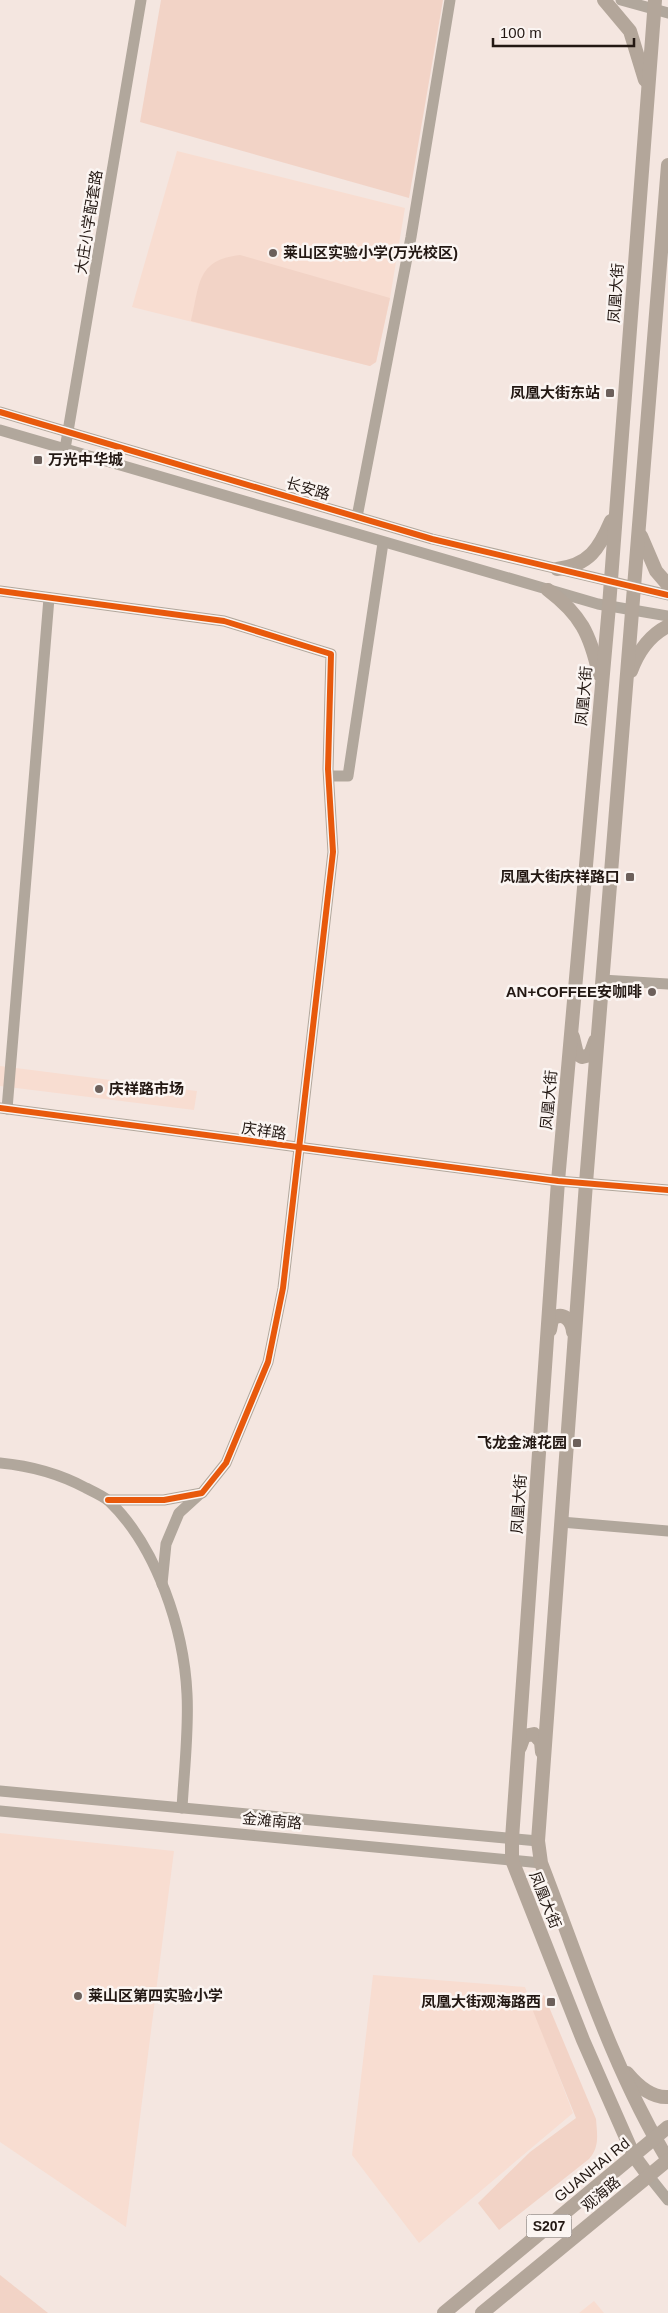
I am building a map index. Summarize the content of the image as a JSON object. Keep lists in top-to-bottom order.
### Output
{
  "streets": {
    "main road": [
      "凤凰大街",
      "GUANHAI Rd",
      "观海路",
      "S207"
    ],
    "street": [
      "大庄小学配套路",
      "长安路",
      "庆祥路",
      "金滩南路"
    ]
  },
  "crossings": [
    ["大庄小学配套路", "长安路"],
    ["凤凰大街", "长安路"],
    ["凤凰大街", "庆祥路"],
    ["凤凰大街", "金滩南路"],
    ["凤凰大街", "GUANHAI Rd"],
    ["凤凰大街", "观海路"],
    ["凤凰大街", "S207"],
    ["观海路", "S207"]
  ],
  "places": {
    "other": [
      "莱山区实验小学(万光校区)",
      "AN+COFFEE安咖啡",
      "庆祥路市场",
      "莱山区第四实验小学"
    ],
    "transit": [
      "凤凰大街东站",
      "万光中华城",
      "凤凰大街庆祥路口",
      "飞龙金滩花园",
      "凤凰大街观海路西"
    ]
  },
  "scale_bar": "100 m"
}
